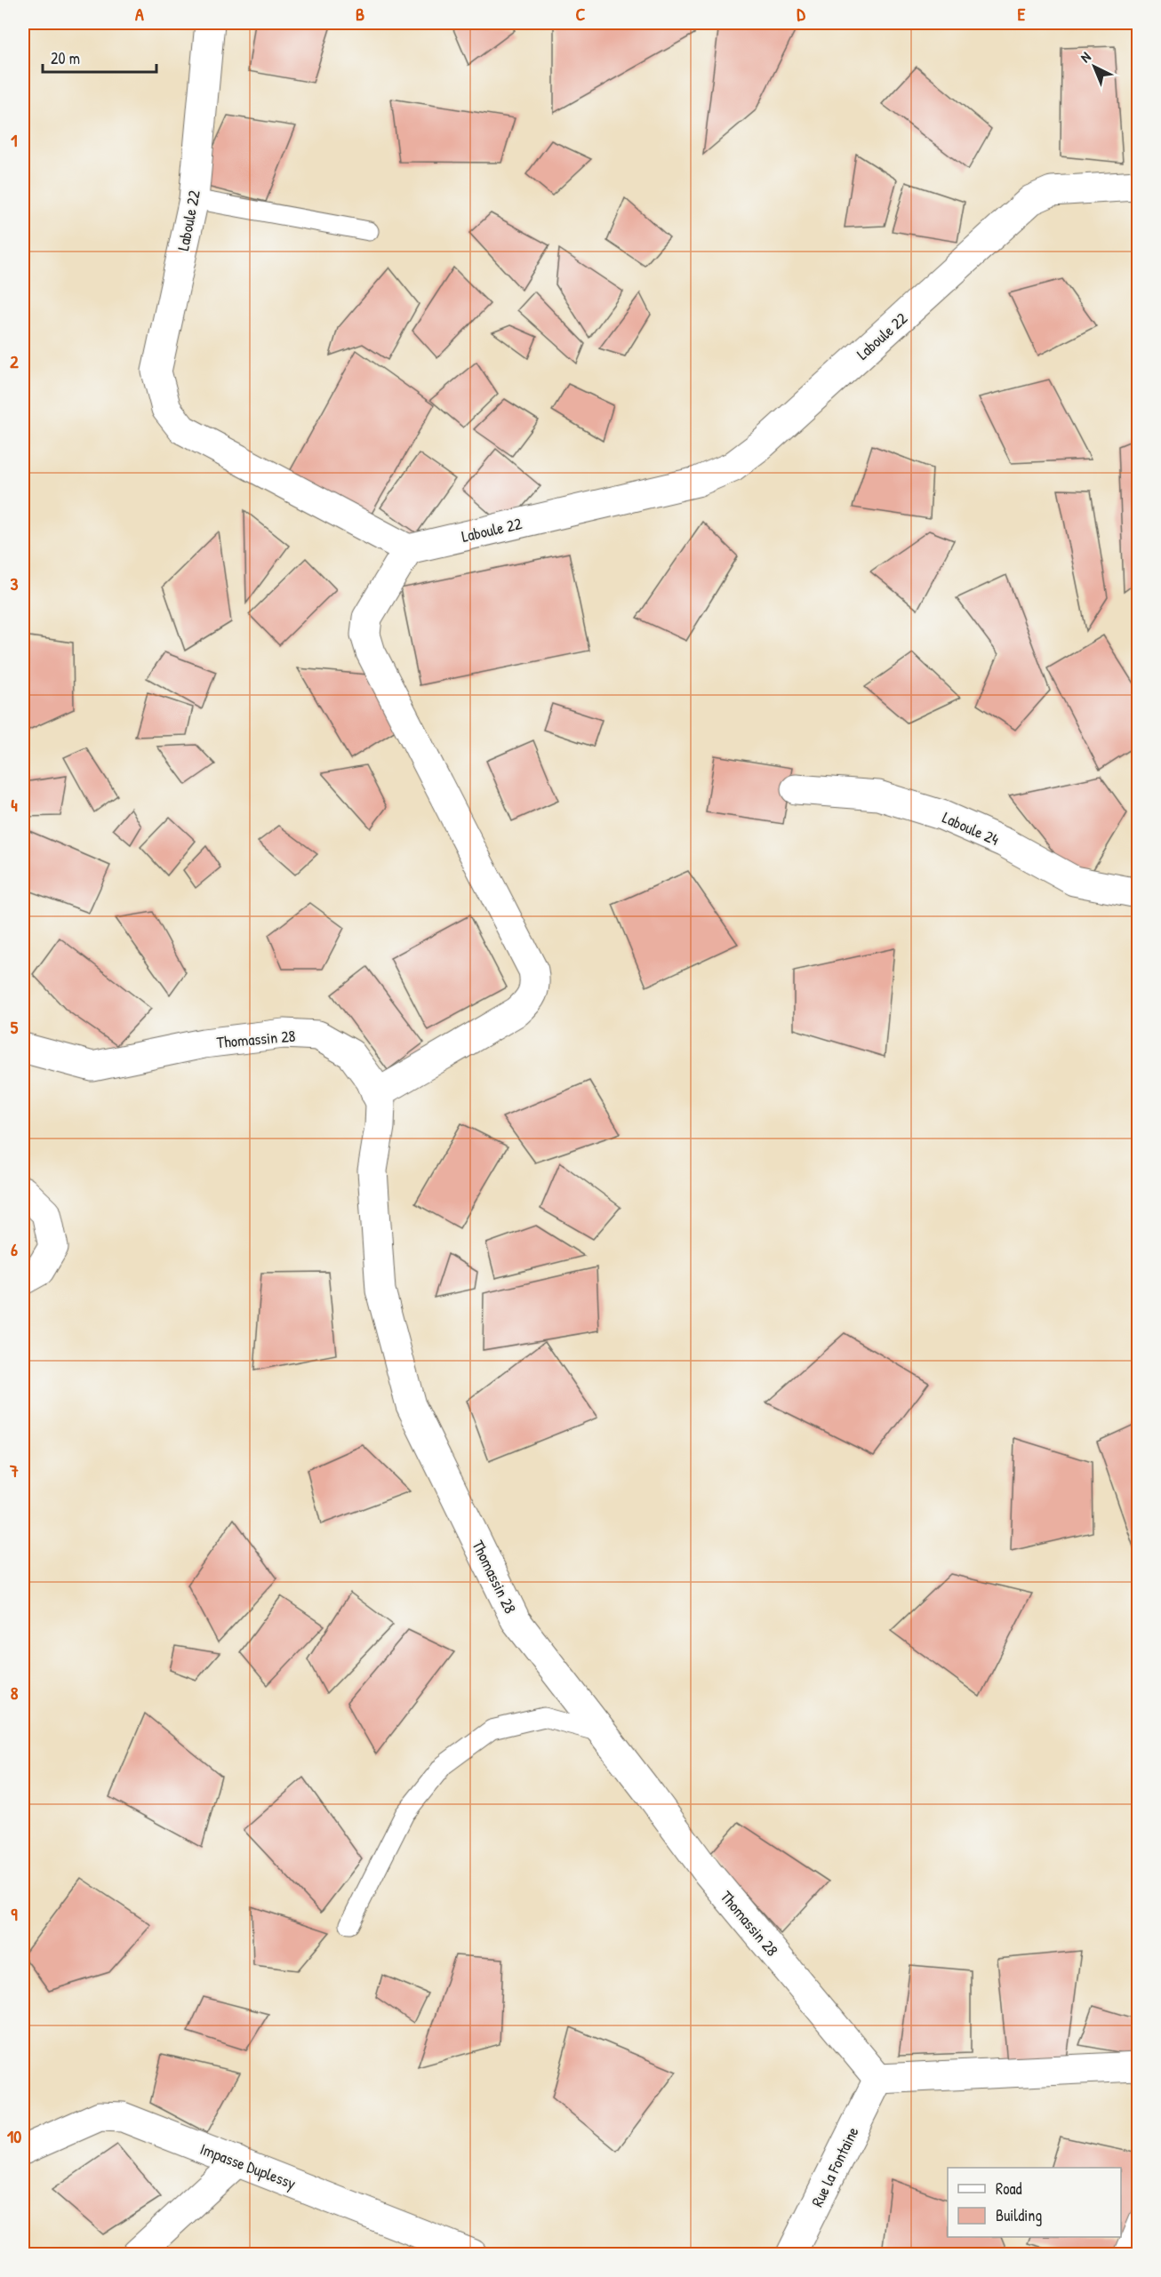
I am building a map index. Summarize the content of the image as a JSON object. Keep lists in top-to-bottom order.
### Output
{
  "streets": {
    "street": [
      "Laboule 22",
      "Laboule 24",
      "Thomassin 28",
      "Impasse Duplessy",
      "Rue la Fontaine"
    ]
  },
  "crossings": [
    ["Thomassin 28", "Rue la Fontaine"]
  ],
  "legend": ["Road", "Building"],
  "scale_bar": "20 m",
  "north": "top left",
  "grid": {
    "columns": [
      "A",
      "B",
      "C",
      "D",
      "E"
    ],
    "rows": [
      "1",
      "2",
      "3",
      "4",
      "5",
      "6",
      "7",
      "8",
      "9",
      "10"
    ]
  }
}
